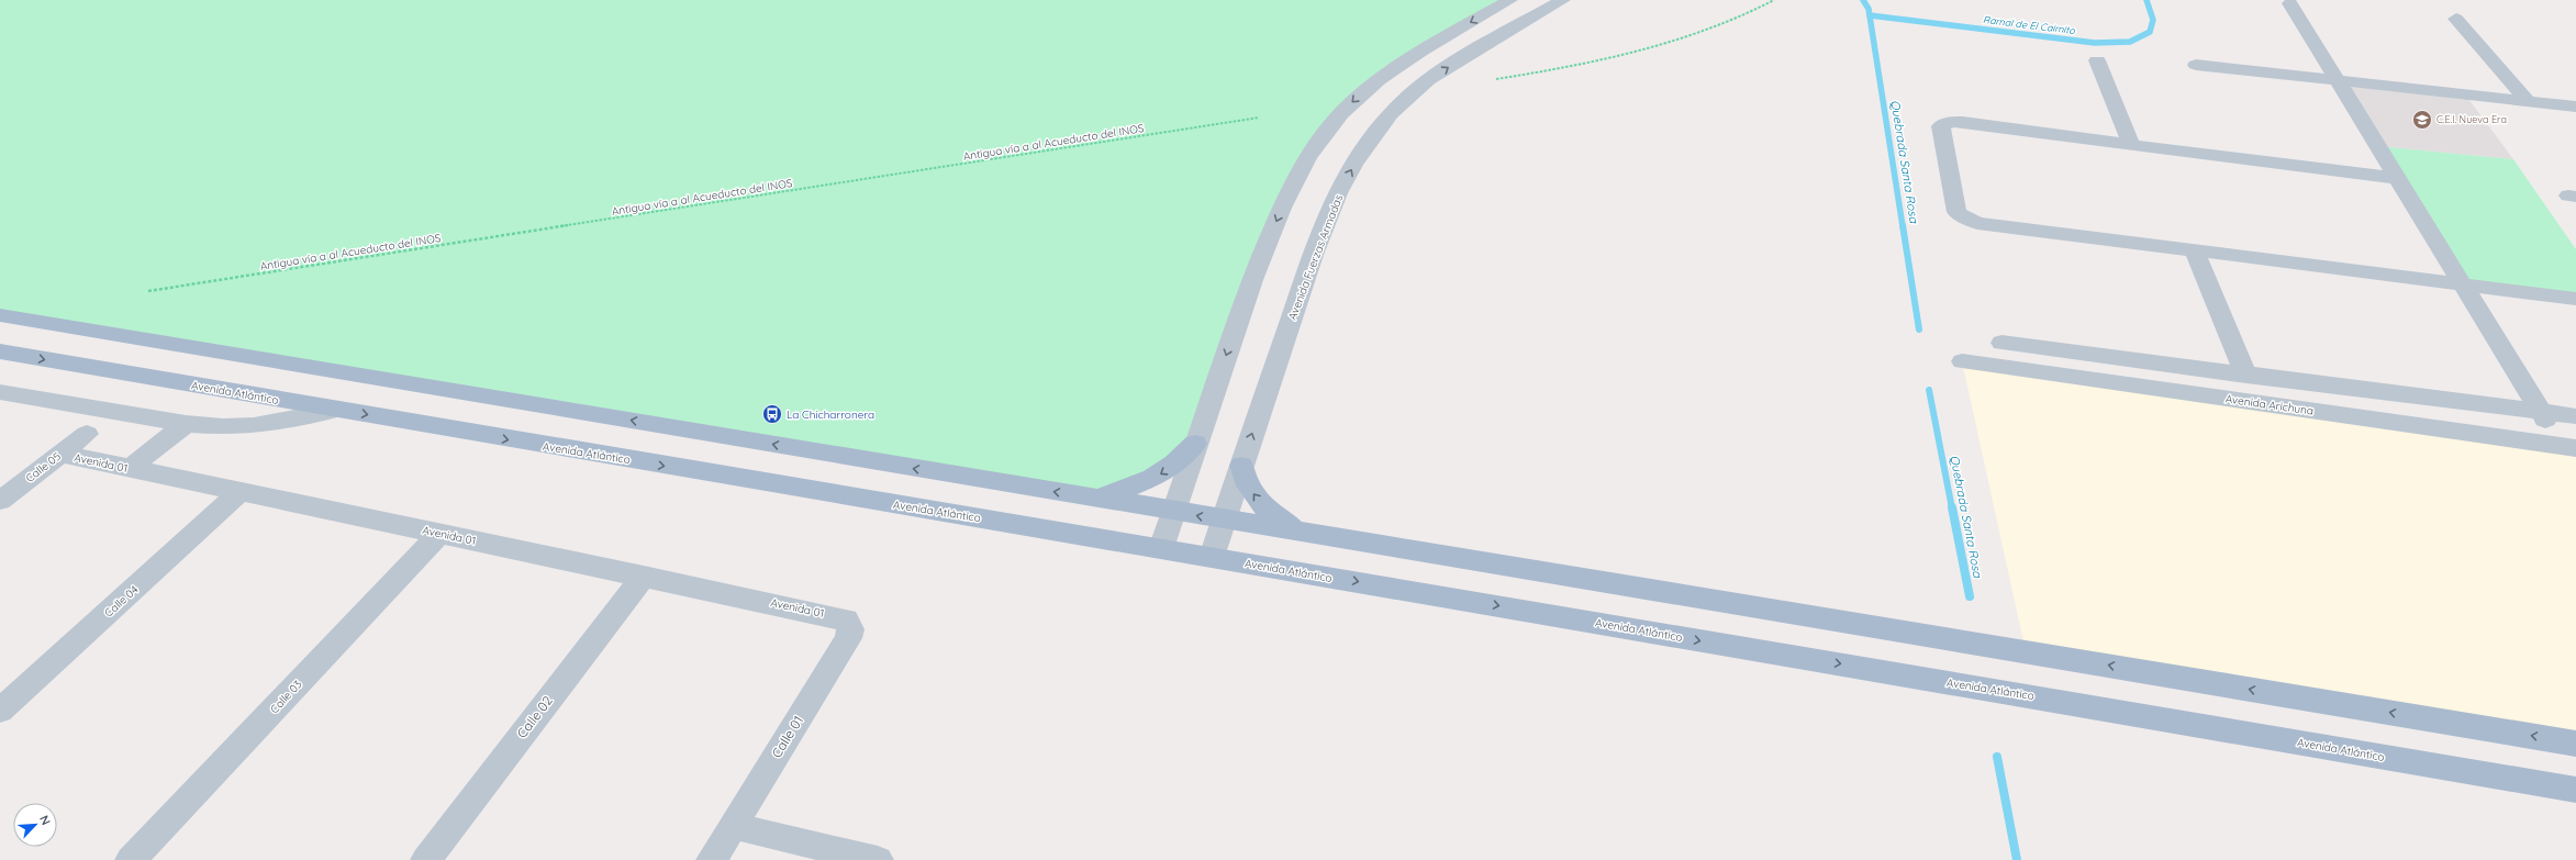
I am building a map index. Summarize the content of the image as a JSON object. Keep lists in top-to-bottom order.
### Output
{
  "streets": {
    "main road": ["Avenida Atlántico"],
    "street": [
      "Avenida Fuerzas Armadas",
      "Avenida Arichuna",
      "Avenida 01",
      "Calle 05",
      "Calle 04",
      "Calle 03",
      "Calle 02",
      "Calle 01"
    ],
    "path": ["Antigua vía a al Acueducto del INOS"]
  },
  "crossings": [
    ["Avenida Fuerzas Armadas", "Avenida Atlántico"],
    ["Avenida 01", "Calle 05"],
    ["Avenida 01", "Calle 04"],
    ["Avenida 01", "Calle 03"],
    ["Avenida 01", "Calle 02"],
    ["Avenida 01", "Calle 01"]
  ],
  "water": ["Ramal de El Caimito", "Quebrada Santa Rosa"],
  "places": {
    "school or university": ["C.E.I. Nueva Era"],
    "bus stop": ["La Chicharronera"]
  },
  "north": "top right"
}
